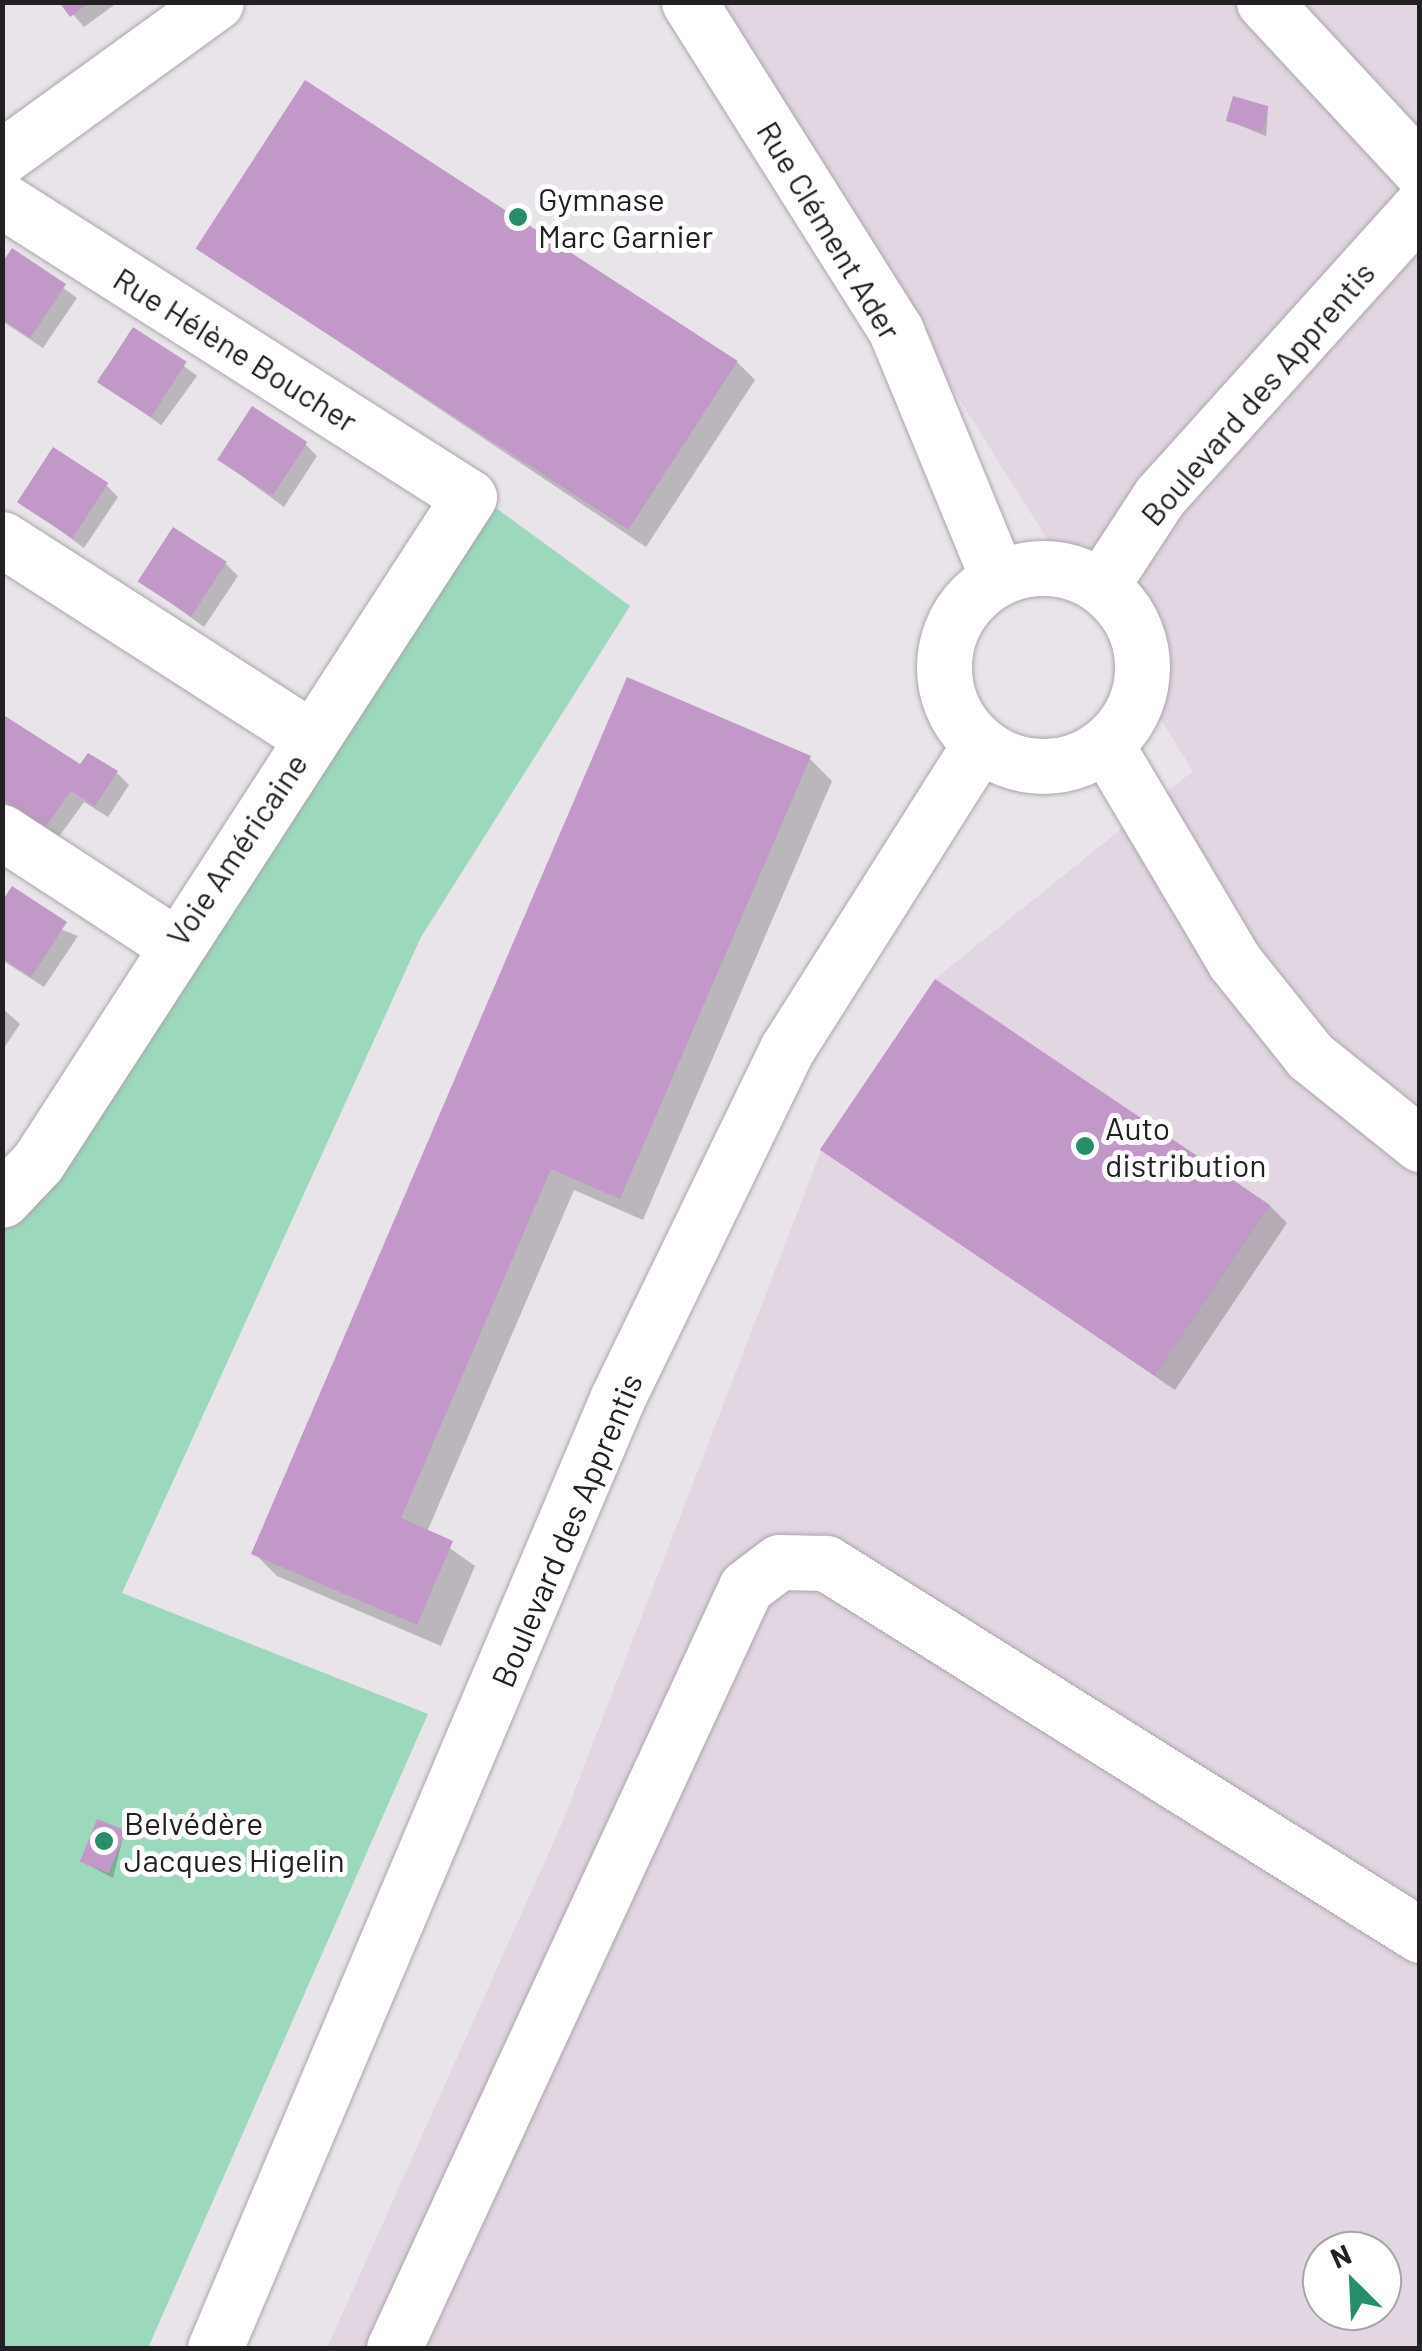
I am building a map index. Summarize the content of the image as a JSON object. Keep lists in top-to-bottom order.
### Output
{
  "streets": {
    "street": [
      "Rue Clément Ader",
      "Rue Hélène Boucher",
      "Boulevard des Apprentis",
      "Voie Américaine"
    ]
  },
  "crossings": [
    ["Rue Clément Ader", "Boulevard des Apprentis"],
    ["Rue Hélène Boucher", "Voie Américaine"]
  ],
  "places": ["Gymnase Marc Garnier", "Auto distribution", "Belvédère Jacques Higelin"],
  "north": "top left"
}
